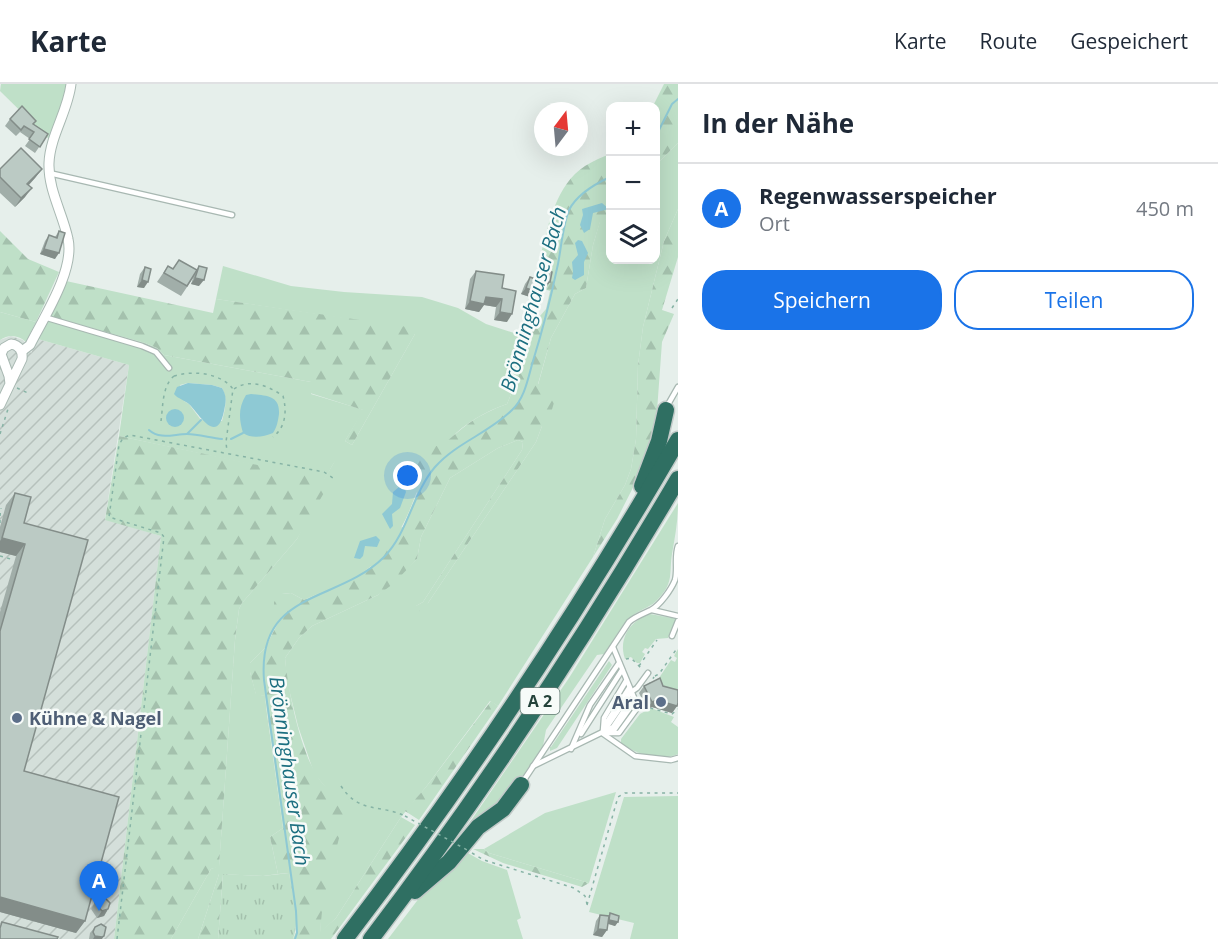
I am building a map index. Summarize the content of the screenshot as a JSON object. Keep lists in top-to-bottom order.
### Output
{
  "streets": {
    "highway": ["A 2"]
  },
  "water": ["Brönninghauser Bach"],
  "places": ["Aral", "Kühne & Nagel"],
  "north": "top",
  "page": {
    "header": "Karte",
    "nav": ["Karte", "Route", "Gespeichert"],
    "heading": "In der Nähe",
    "map_buttons": ["+", "−"],
    "list": [
      {
        "mark": "A",
        "name": "Regenwasserspeicher",
        "note": "Ort",
        "value": "450 m"
      }
    ],
    "buttons": ["Speichern", "Teilen"],
    "pins": "A"
  }
}
